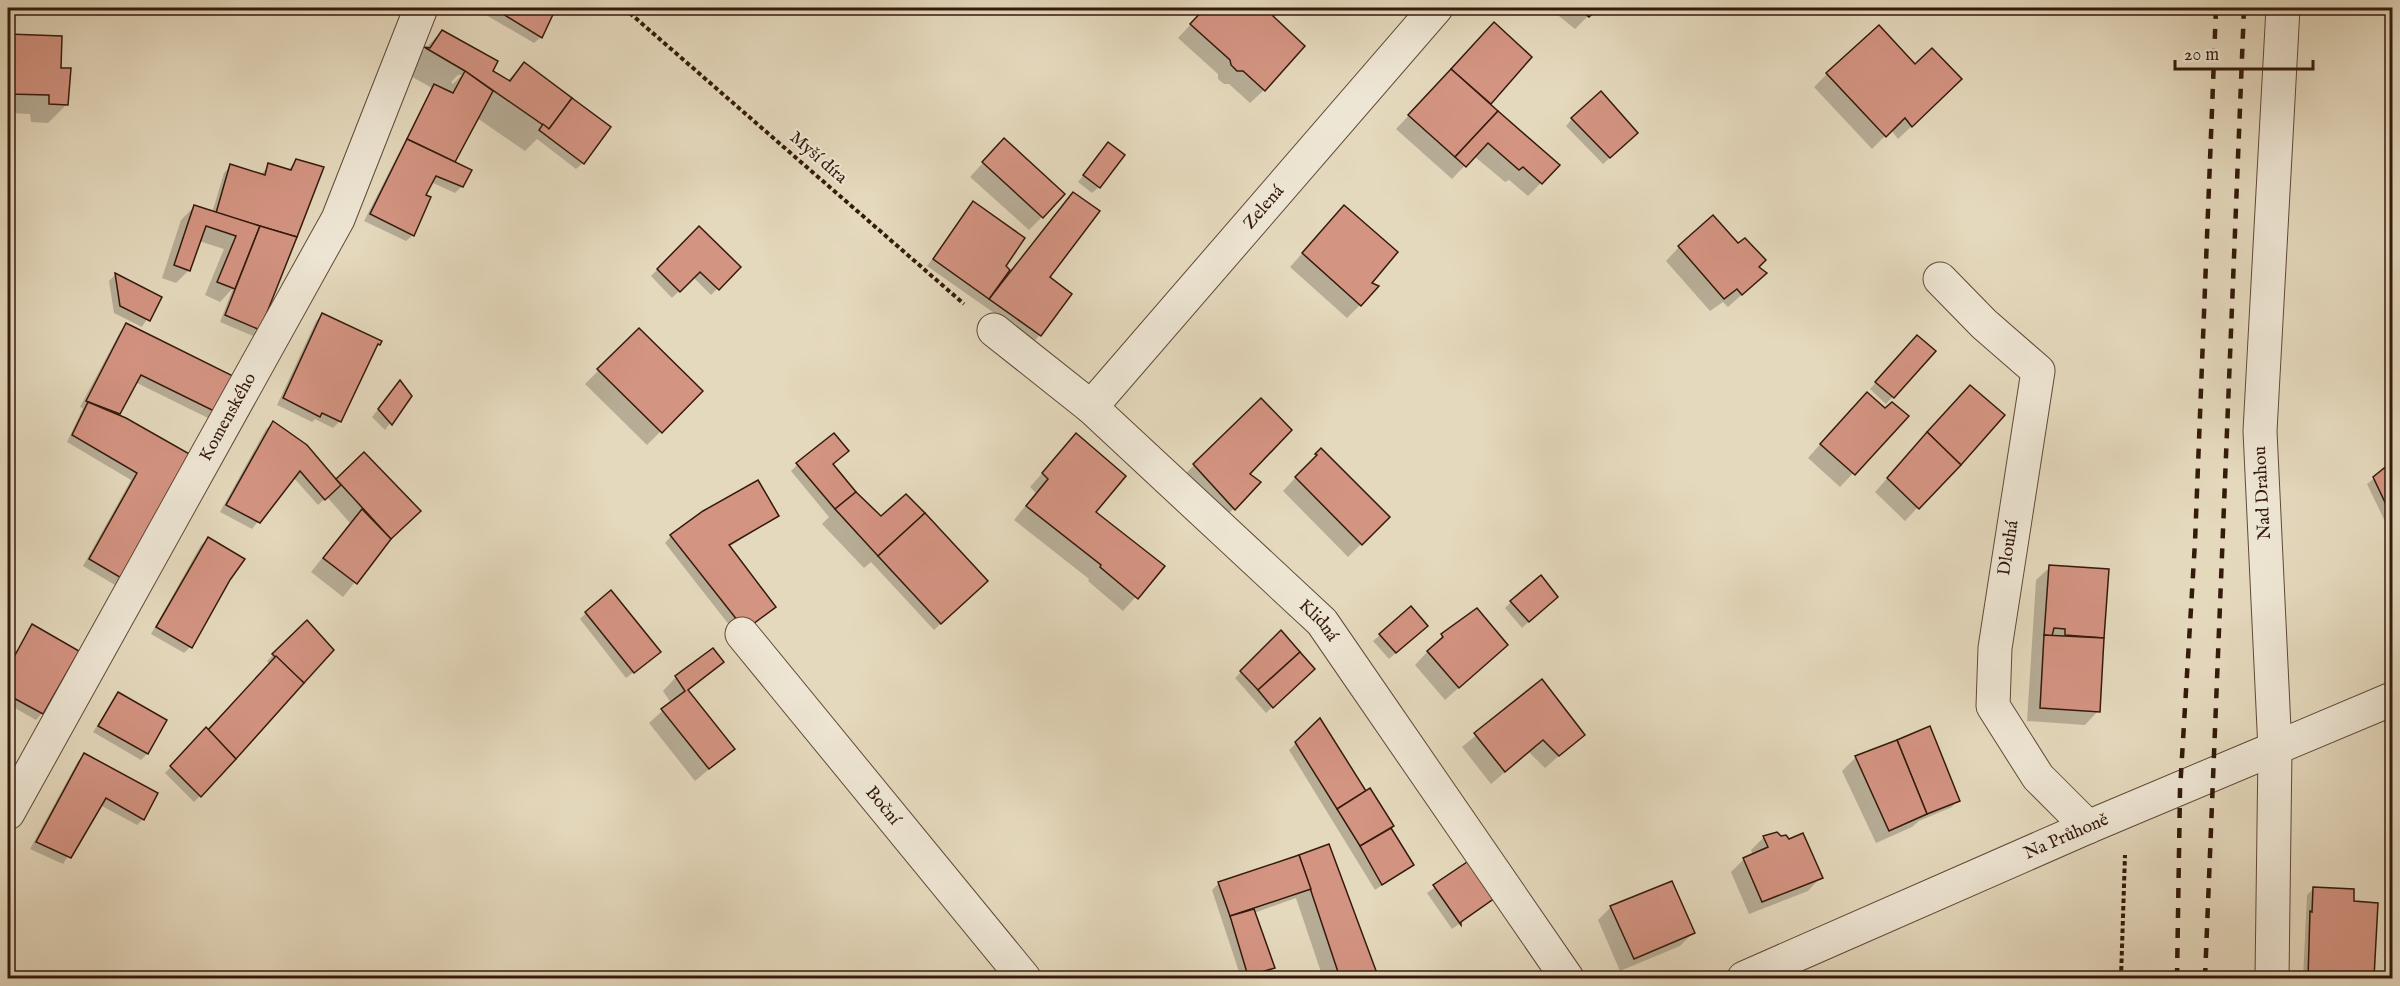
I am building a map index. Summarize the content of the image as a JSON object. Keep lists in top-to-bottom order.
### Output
{
  "streets": {
    "street": [
      "Zelená",
      "Komenského",
      "Nad Drahou",
      "Dlouhá",
      "Klidná",
      "Boční",
      "Na Průhoně"
    ],
    "path": ["Myší díra"]
  },
  "crossings": [
    ["Myší díra", "Klidná"],
    ["Zelená", "Klidná"],
    ["Nad Drahou", "Na Průhoně"],
    ["Dlouhá", "Na Průhoně"]
  ],
  "scale_bar": "20 m"
}
